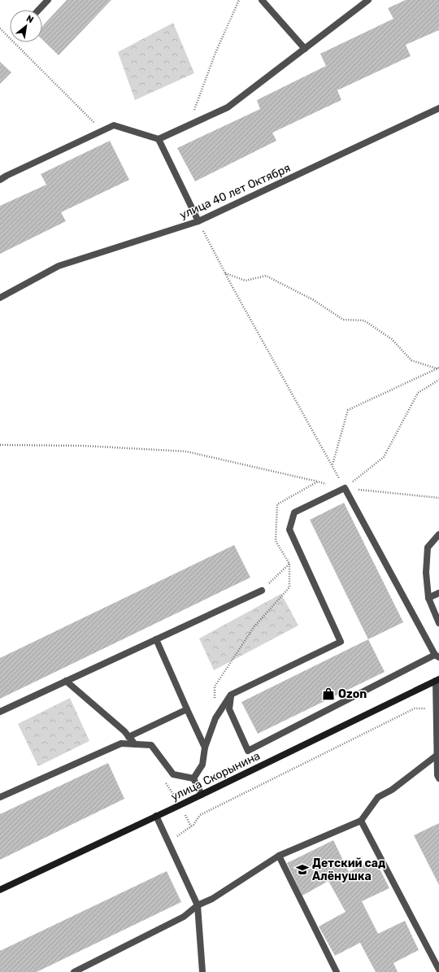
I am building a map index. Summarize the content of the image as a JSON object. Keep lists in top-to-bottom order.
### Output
{
  "streets": {
    "street": ["улица 40 лет Октября", "улица Скорынина"]
  },
  "places": {
    "shop": ["Ozon"],
    "school or university": ["Детский сад Алёнушка"]
  },
  "north": "top right"
}
